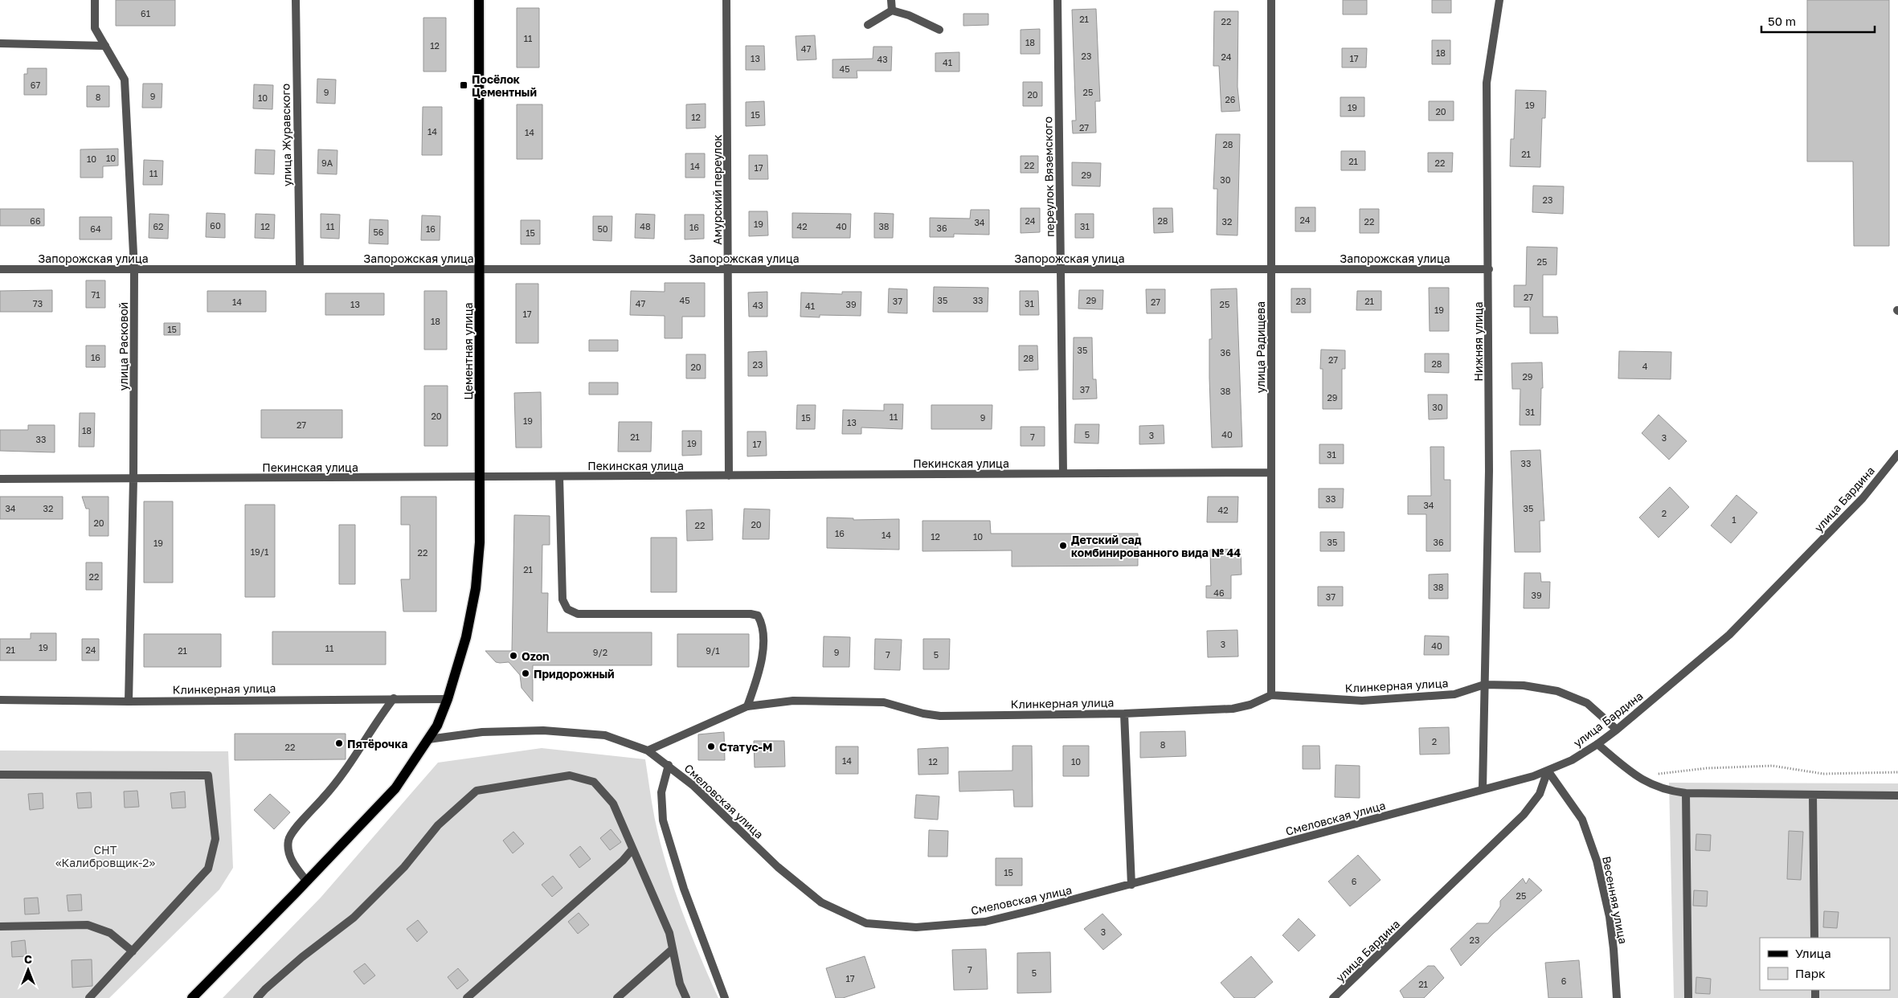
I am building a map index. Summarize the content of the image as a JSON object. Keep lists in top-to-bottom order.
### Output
{
  "streets": {
    "main road": ["Цементная улица"],
    "street": [
      "улица Журавского",
      "переулок Вяземского",
      "Амурский переулок",
      "Запорожская улица",
      "Нижняя улица",
      "улица Расковой",
      "улица Радищева",
      "Пекинская улица",
      "улица Бардина",
      "Клинкерная улица",
      "Смеловская улица",
      "Весенняя улица"
    ]
  },
  "crossings": [
    ["улица Журавского", "Запорожская улица"],
    ["переулок Вяземского", "Запорожская улица"],
    ["переулок Вяземского", "Пекинская улица"],
    ["Амурский переулок", "Запорожская улица"],
    ["Амурский переулок", "Пекинская улица"],
    ["Запорожская улица", "Нижняя улица"],
    ["Запорожская улица", "улица Расковой"],
    ["Запорожская улица", "улица Радищева"],
    ["Запорожская улица", "Цементная улица"],
    ["Нижняя улица", "Клинкерная улица"],
    ["Нижняя улица", "Смеловская улица"],
    ["улица Расковой", "Пекинская улица"],
    ["улица Расковой", "Клинкерная улица"],
    ["улица Радищева", "Пекинская улица"],
    ["улица Радищева", "Клинкерная улица"],
    ["Цементная улица", "Пекинская улица"],
    ["Цементная улица", "Клинкерная улица"],
    ["Цементная улица", "Смеловская улица"],
    ["улица Бардина", "Клинкерная улица"],
    ["улица Бардина", "Смеловская улица"],
    ["улица Бардина", "Весенняя улица"],
    ["Клинкерная улица", "Смеловская улица"],
    ["Смеловская улица", "Весенняя улица"]
  ],
  "parks": ["СНТ «Калибровщик-2»"],
  "places": {
    "transit": ["Посёлок Цементный"],
    "other": [
      "Детский сад комбинированного вида № 44",
      "Ozon",
      "Придорожный",
      "Пятёрочка",
      "Статус-М"
    ]
  },
  "house_numbers": [
    "61",
    "21",
    "22",
    "11",
    "18",
    "12",
    "47",
    "18",
    "23",
    "24",
    "13",
    "17",
    "43",
    "41",
    "45",
    "67",
    "9",
    "25",
    "20",
    "9",
    "8",
    "10",
    "26",
    "19",
    "19",
    "20",
    "15",
    "12",
    "27",
    "14",
    "14",
    "28",
    "21",
    "10",
    "10",
    "21",
    "9А",
    "22",
    "22",
    "14",
    "17",
    "11",
    "29",
    "30",
    "23",
    "24",
    "66",
    "24",
    "28",
    "32",
    "22",
    "34",
    "19",
    "60",
    "62",
    "12",
    "11",
    "48",
    "42",
    "40",
    "38",
    "31",
    "16",
    "36",
    "64",
    "16",
    "50",
    "56",
    "15",
    "25",
    "71",
    "27",
    "45",
    "35",
    "33",
    "29",
    "37",
    "23",
    "21",
    "14",
    "27",
    "73",
    "47",
    "31",
    "13",
    "39",
    "25",
    "43",
    "41",
    "19",
    "17",
    "18",
    "15",
    "35",
    "36",
    "16",
    "28",
    "27",
    "28",
    "23",
    "4",
    "20",
    "29",
    "37",
    "38",
    "29",
    "30",
    "31",
    "20",
    "11",
    "15",
    "9",
    "19",
    "13",
    "27",
    "18",
    "5",
    "40",
    "3",
    "21",
    "7",
    "3",
    "33",
    "19",
    "17",
    "31",
    "33",
    "33",
    "34",
    "34",
    "32",
    "35",
    "42",
    "2",
    "1",
    "20",
    "20",
    "22",
    "16",
    "14",
    "12",
    "10",
    "35",
    "36",
    "19",
    "19/1",
    "22",
    "21",
    "22",
    "38",
    "46",
    "39",
    "37",
    "3",
    "40",
    "19",
    "11",
    "21",
    "24",
    "21",
    "9/1",
    "9/2",
    "9",
    "7",
    "5",
    "2",
    "8",
    "22",
    "14",
    "12",
    "10",
    "15",
    "6",
    "25",
    "3",
    "23",
    "7",
    "5",
    "17",
    "6",
    "21"
  ],
  "legend": ["Улица", "Парк"],
  "scale_bar": "50 m",
  "north": "top"
}
